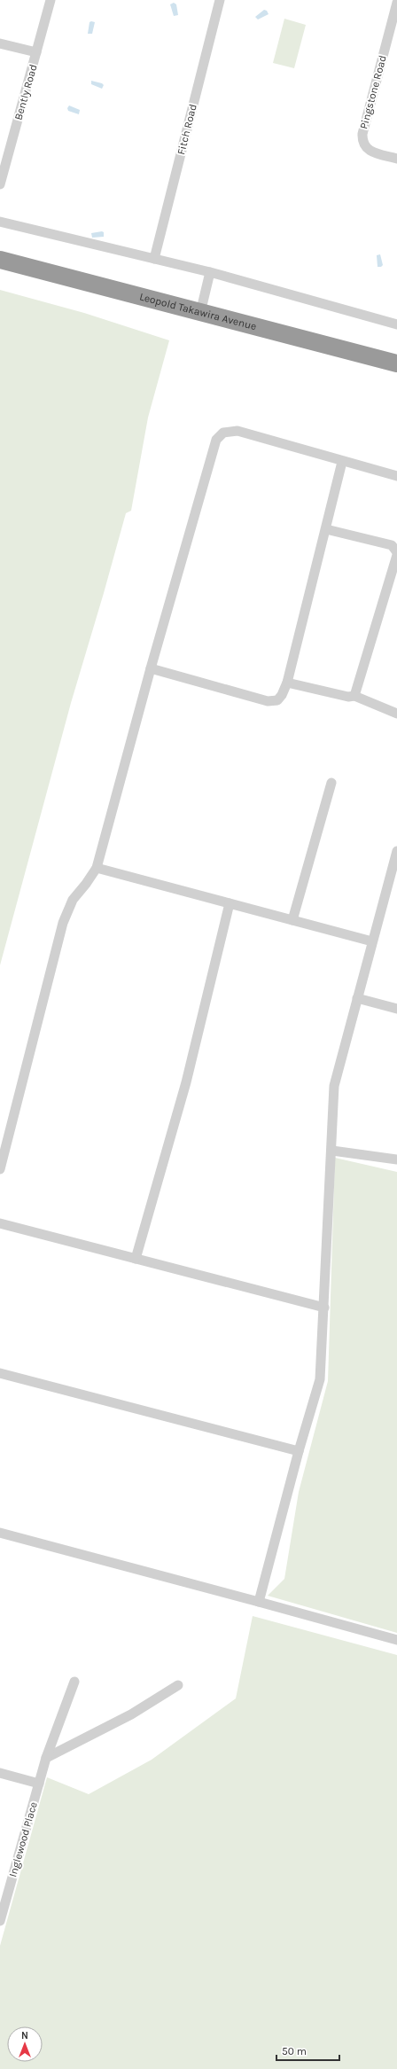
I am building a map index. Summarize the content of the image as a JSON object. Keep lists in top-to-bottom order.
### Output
{
  "streets": {
    "highway": ["Leopold Takawira Avenue"],
    "street": [
      "Bently Road",
      "Pingstone Road",
      "Fitch Road",
      "Inglewood Place"
    ]
  },
  "scale_bar": "50 m",
  "north": "top"
}
